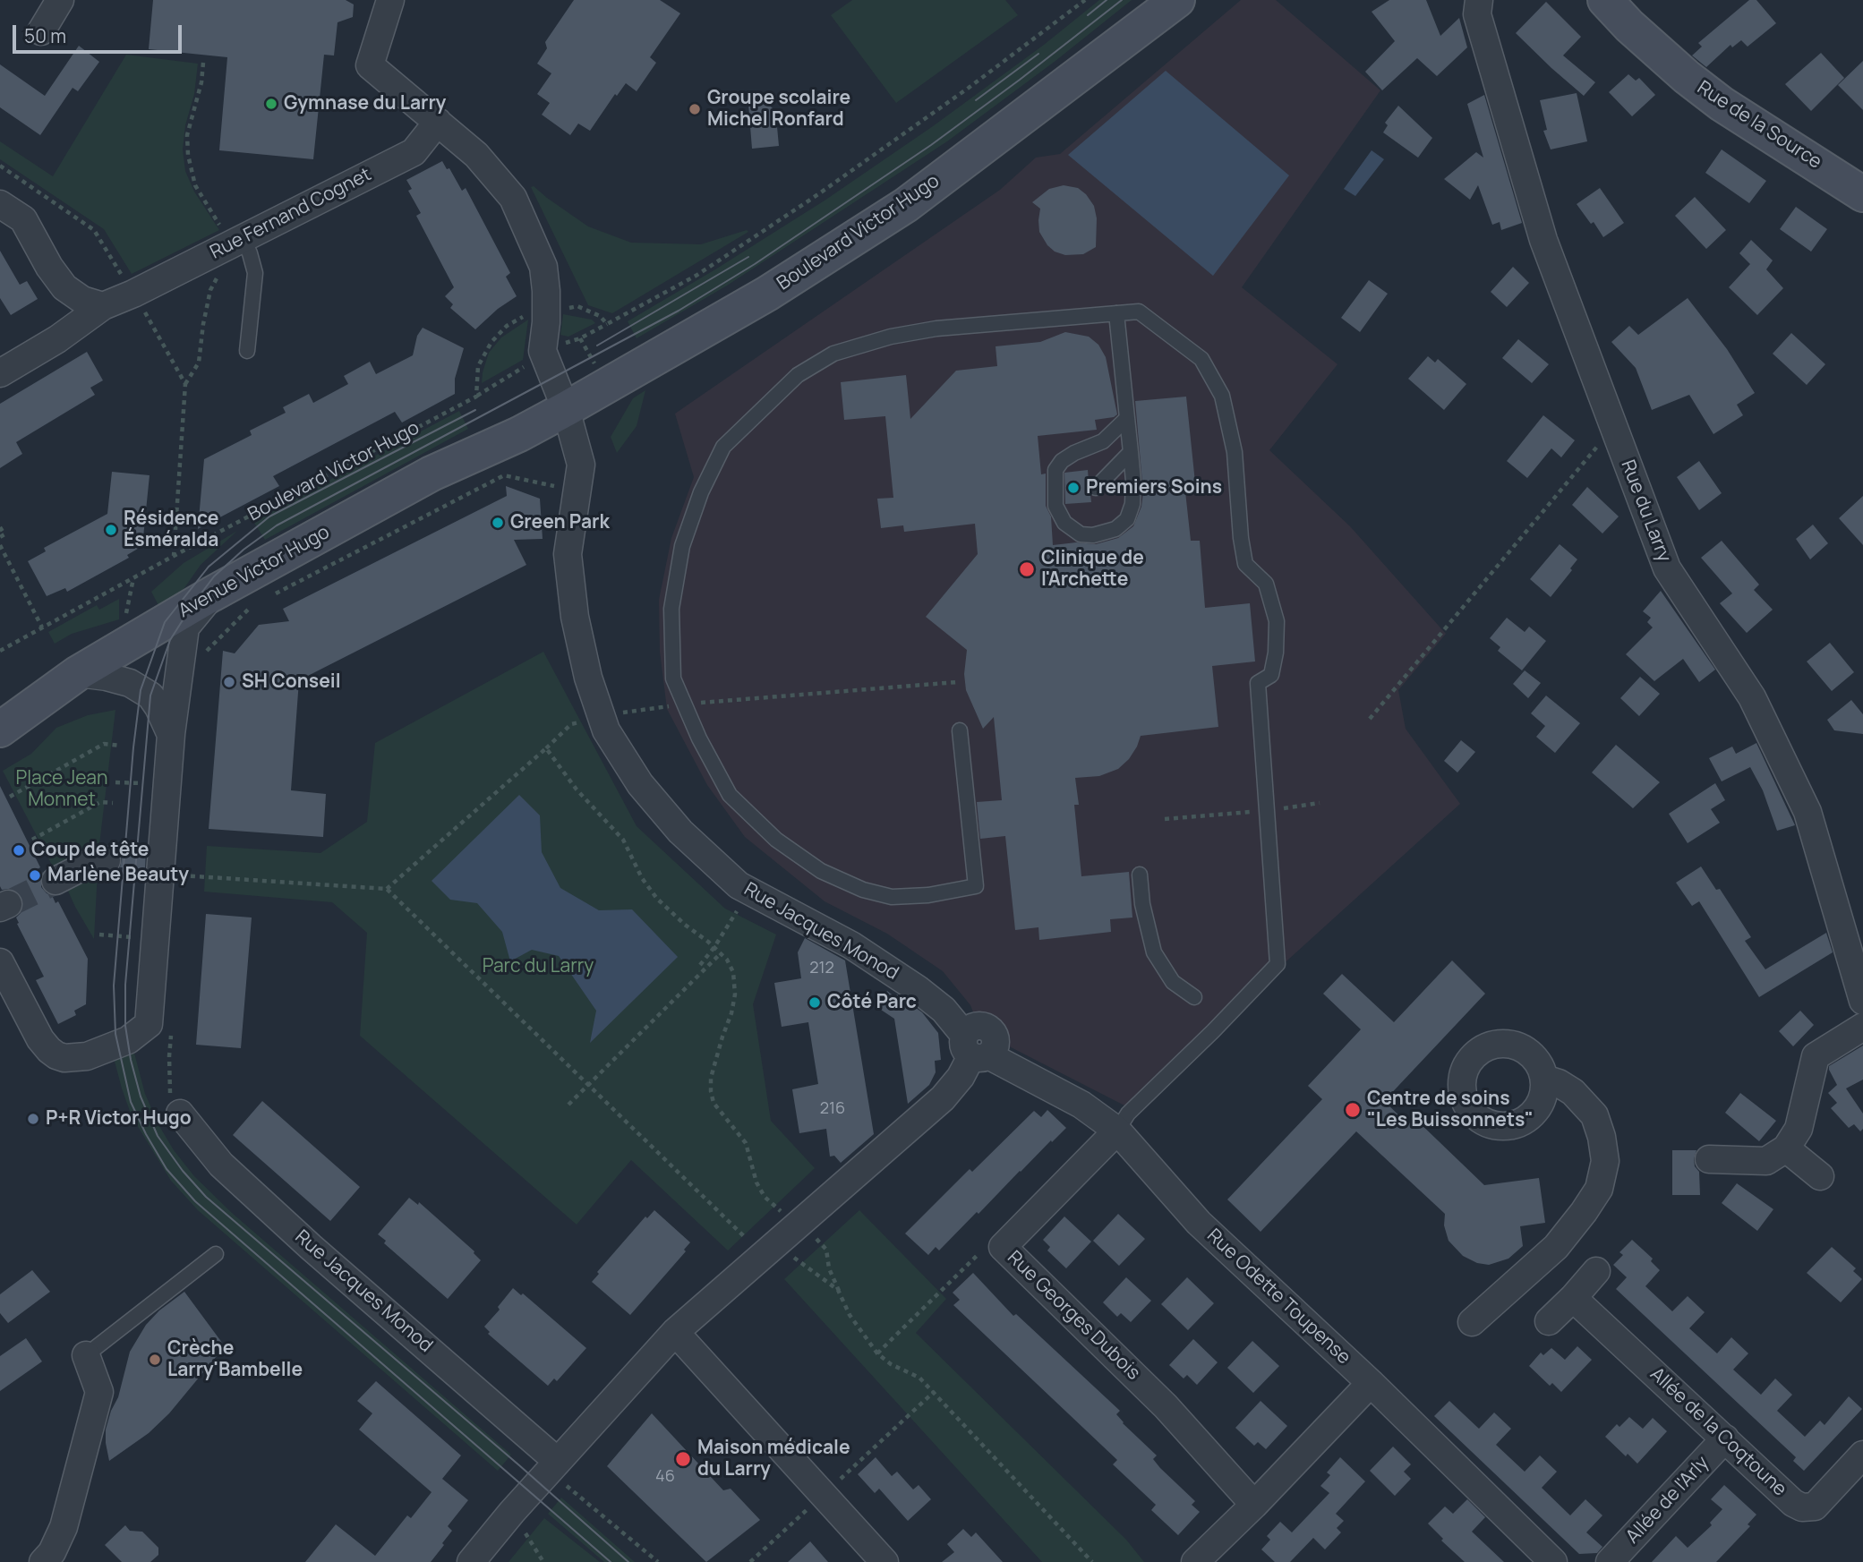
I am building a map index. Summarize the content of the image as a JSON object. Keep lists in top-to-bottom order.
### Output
{
  "streets": {
    "main road": ["Rue de la Source", "Boulevard Victor Hugo", "Avenue Victor Hugo"],
    "street": [
      "Rue Fernand Cognet",
      "Rue du Larry",
      "Rue Jacques Monod",
      "Rue Odette Toupense",
      "Rue Georges Dubois",
      "Allée de la Coqtoune",
      "Allée de l'Arly"
    ]
  },
  "crossings": [
    ["Rue Fernand Cognet", "Rue Jacques Monod"],
    ["Boulevard Victor Hugo", "Avenue Victor Hugo"],
    ["Boulevard Victor Hugo", "Rue Jacques Monod"],
    ["Rue Jacques Monod", "Rue Odette Toupense"],
    ["Rue Odette Toupense", "Rue Georges Dubois"],
    ["Allée de la Coqtoune", "Allée de l'Arly"]
  ],
  "parks": ["Place Jean Monnet", "Parc du Larry"],
  "places": [
    "Gymnase du Larry",
    "Groupe scolaire Michel Ronfard",
    "Premiers Soins",
    "Green Park",
    "Résidence Ésméralda",
    "Clinique de l'Archette",
    "SH Conseil",
    "Coup de tête",
    "Marlène Beauty",
    "Côté Parc",
    "Centre de soins \"Les Buissonnets\"",
    "P+R Victor Hugo",
    "Crèche Larry'Bambelle",
    "Maison médicale du Larry"
  ],
  "house_numbers": ["212", "216", "46"],
  "scale_bar": "50 m"
}
